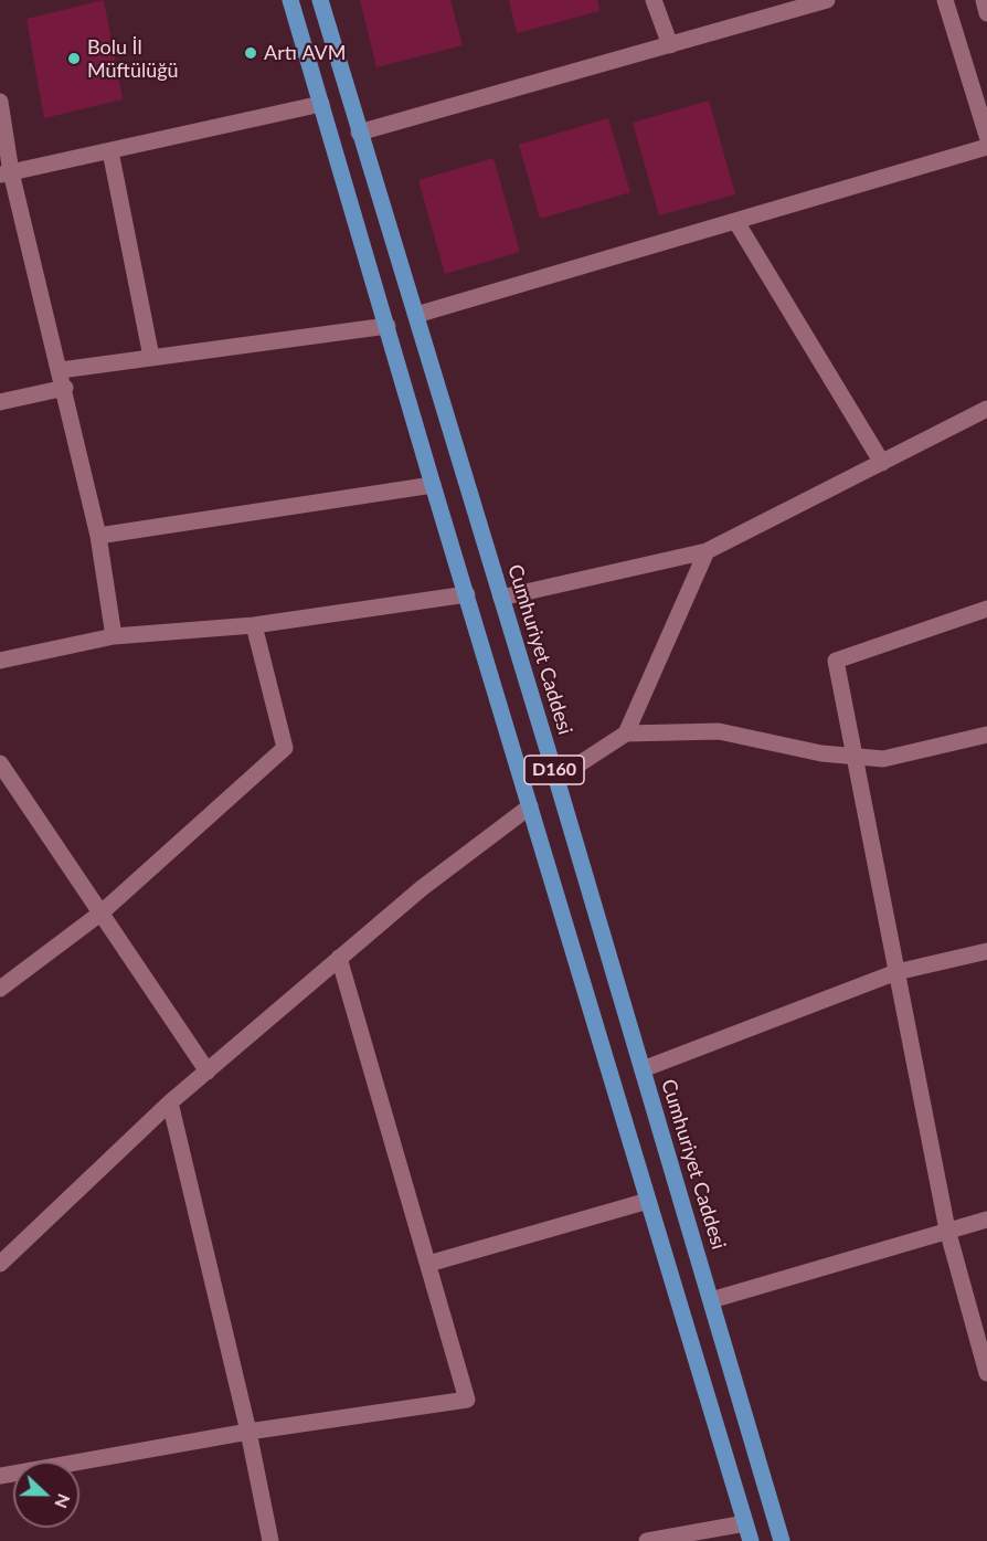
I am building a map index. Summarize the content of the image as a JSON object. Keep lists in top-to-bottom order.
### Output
{
  "streets": {
    "main road": ["Cumhuriyet Caddesi", "D160"]
  },
  "places": ["Artı AVM", "Bolu İl Müftülüğü"],
  "north": "right"
}
